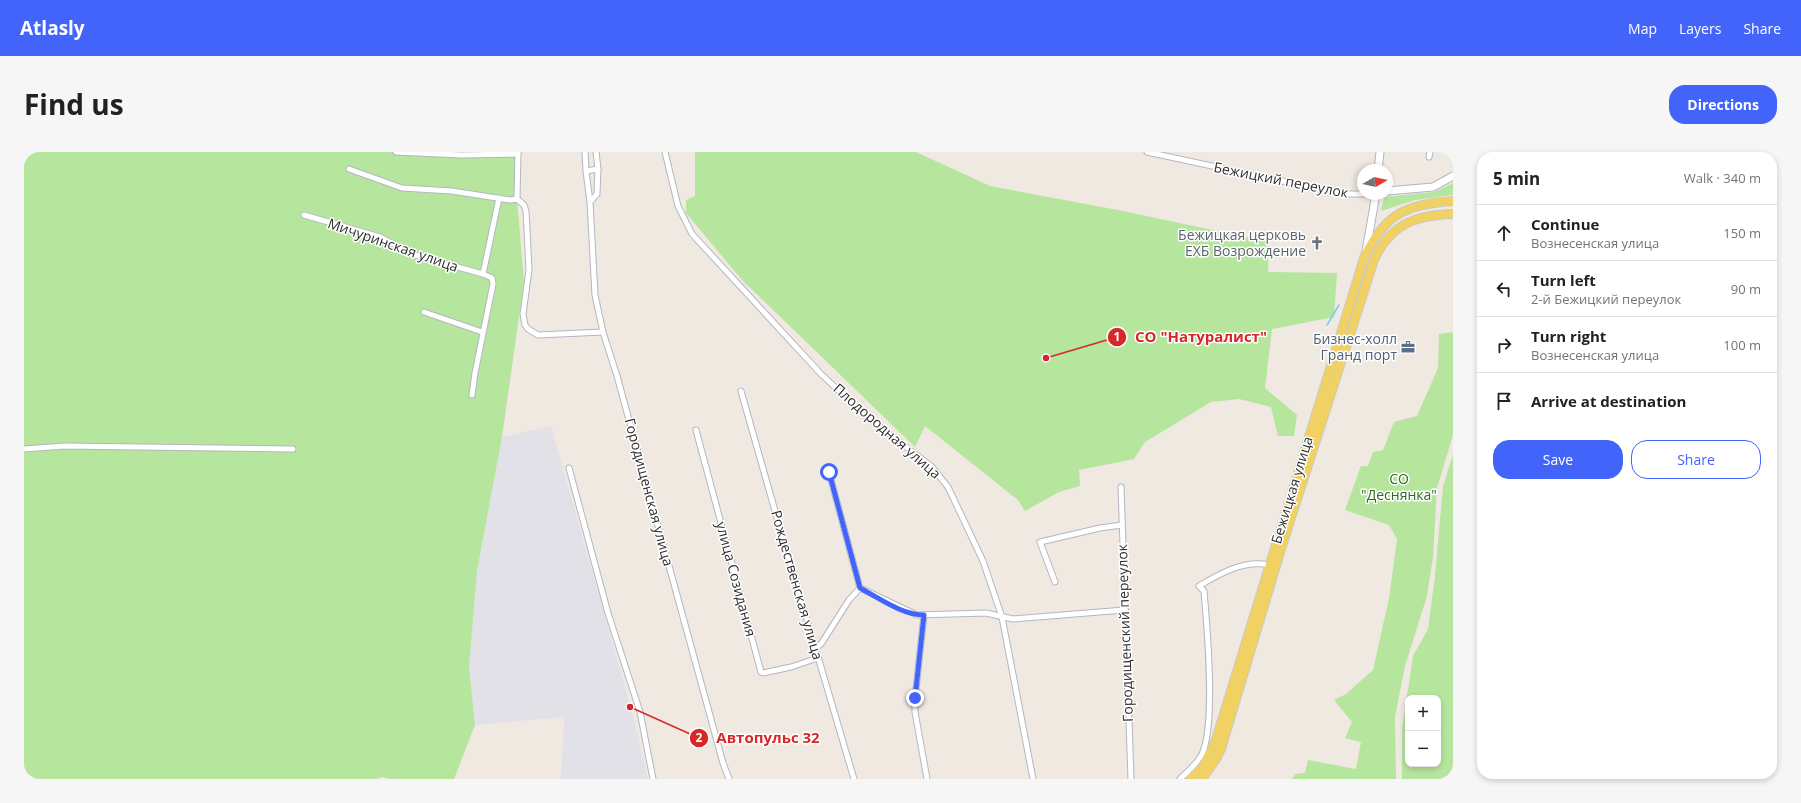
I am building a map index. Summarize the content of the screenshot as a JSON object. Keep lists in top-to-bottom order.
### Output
{
  "streets": {
    "main road": ["Бежицкая улица"],
    "street": [
      "Бежицкий переулок",
      "Мичуринская улица",
      "Плодородная улица",
      "Городищенская улица",
      "улица Созидания",
      "Рождественская улица",
      "Городищенский переулок"
    ]
  },
  "crossings": [
    ["улица Созидания", "Рождественская улица"]
  ],
  "parks": ["СО \"Деснянка\""],
  "places": {
    "church": ["Бежицкая церковь ЕХБ Возрождение"],
    "office": ["Бизнес-холл Гранд порт"],
    "other": ["СО \"Натуралист\"", "Автопульс 32"]
  },
  "north": "right",
  "page": {
    "header": "Atlasly",
    "nav": ["Map", "Layers", "Share"],
    "title": "Find us",
    "buttons": [
      "Directions",
      ["Save", "Share"]
    ],
    "heading": ["5 min", "Walk · 340 m"],
    "list": [
      ["Continue", "Вознесенская улица", "150 m"],
      ["Turn left", "2-й Бежицкий переулок", "90 m"],
      ["Turn right", "Вознесенская улица", "100 m"],
      "Arrive at destination"
    ],
    "map_buttons": ["+", "−"]
  }
}
